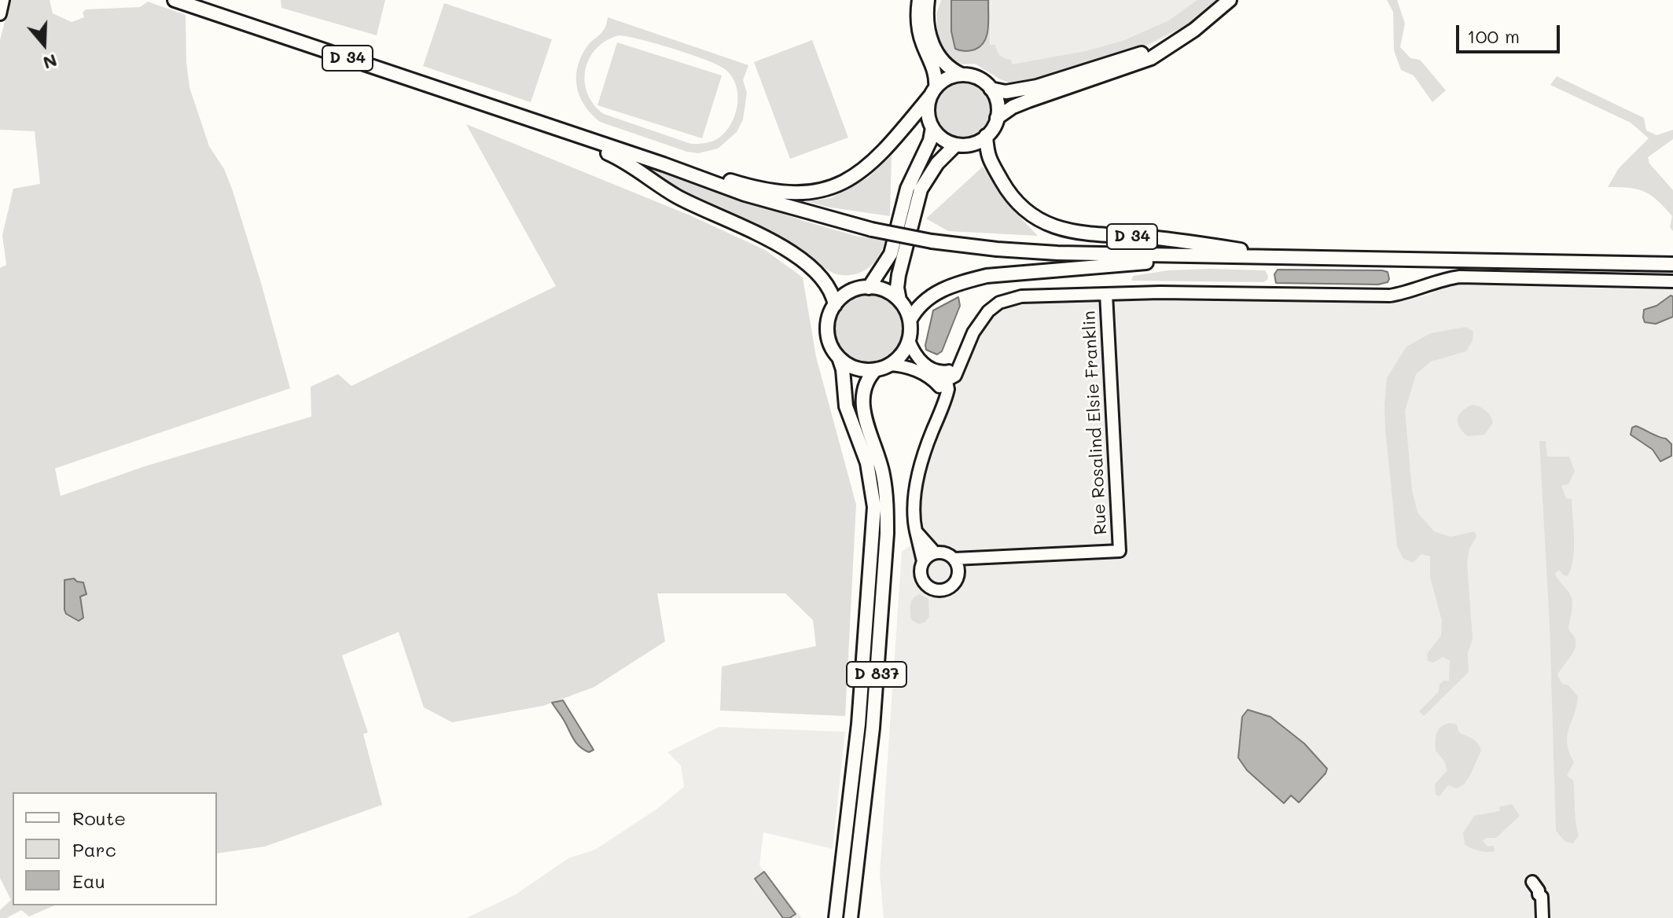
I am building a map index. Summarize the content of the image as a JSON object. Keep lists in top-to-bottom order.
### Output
{
  "streets": {
    "main road": ["D 34", "D 837"],
    "street": ["Rue Rosalind Elsie Franklin"]
  },
  "legend": ["Route", "Parc", "Eau"],
  "scale_bar": "100 m",
  "north": "bottom"
}
